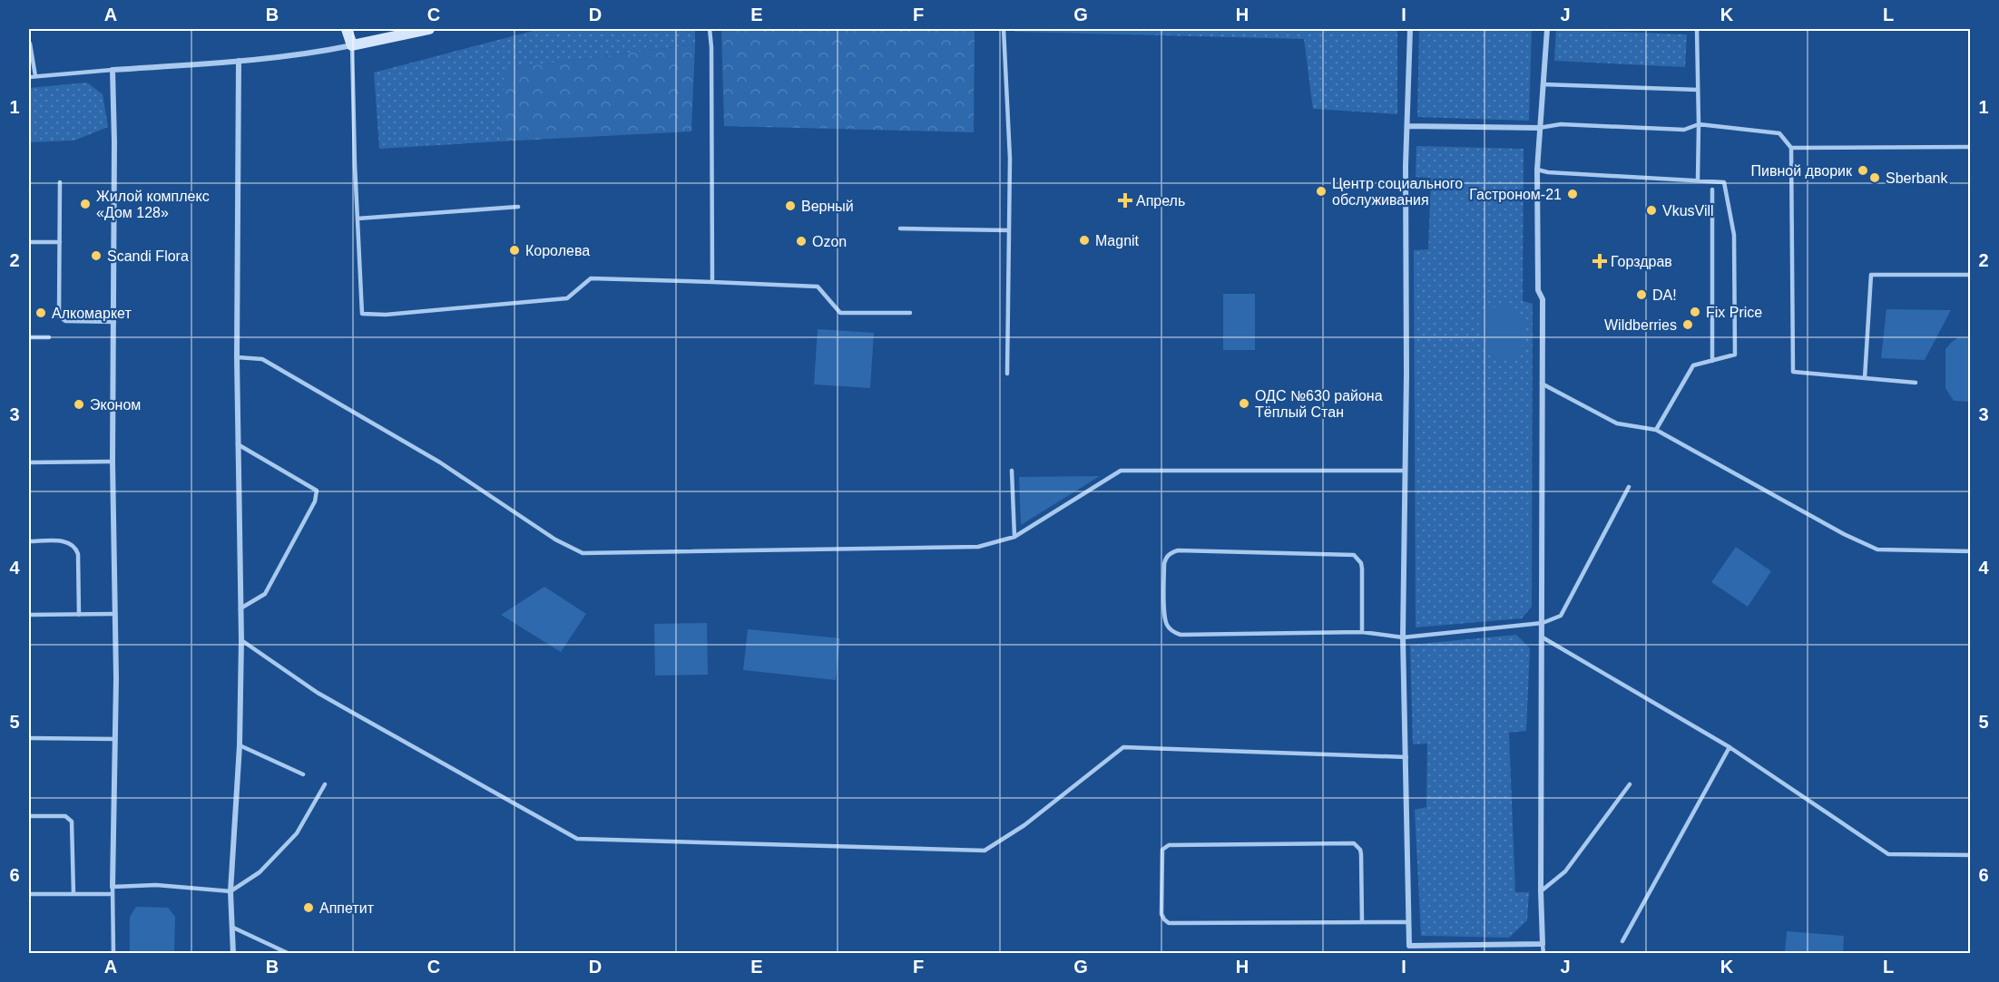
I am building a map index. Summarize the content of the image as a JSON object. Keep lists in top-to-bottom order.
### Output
{
  "places": {
    "other": [
      "Пивной дворик",
      "Sberbank",
      "Центр социального обслуживания",
      "Гастроном-21",
      "Жилой комплекс «Дом 128»",
      "Верный",
      "VkusVill",
      "Magnit",
      "Ozon",
      "Королева",
      "Scandi Flora",
      "DA!",
      "Fix Price",
      "Алкомаркет",
      "Wildberries",
      "ОДС №630 района Тёплый Стан",
      "Эконом",
      "Аппетит"
    ],
    "health": ["Апрель", "Горздрав"]
  },
  "grid": {
    "columns": [
      "A",
      "B",
      "C",
      "D",
      "E",
      "F",
      "G",
      "H",
      "I",
      "J",
      "K",
      "L"
    ],
    "rows": [
      "1",
      "2",
      "3",
      "4",
      "5",
      "6"
    ]
  }
}
